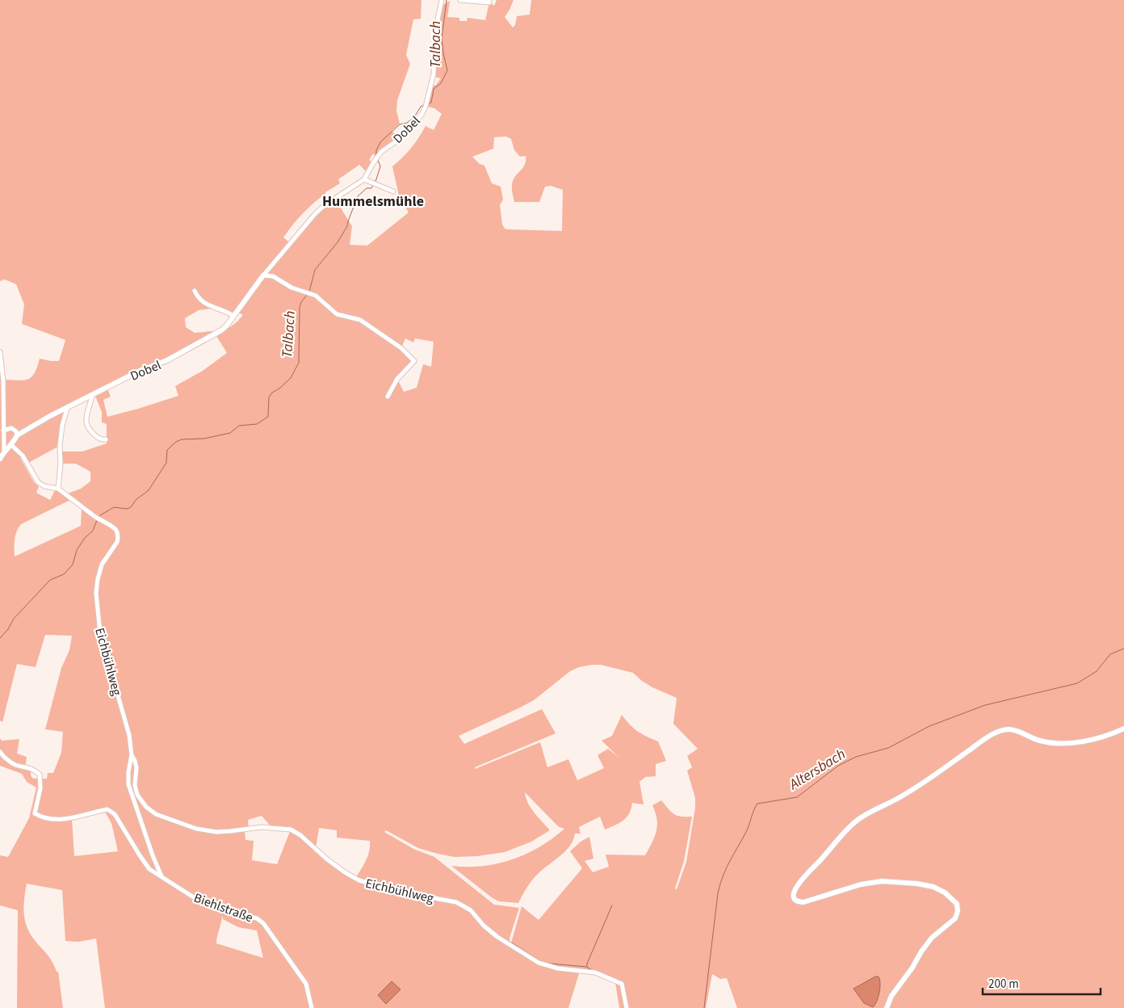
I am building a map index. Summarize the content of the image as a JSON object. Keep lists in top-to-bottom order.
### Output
{
  "streets": {
    "street": ["Dobel", "Eichbühlweg", "Biehlstraße"]
  },
  "crossings": [
    ["Dobel", "Eichbühlweg"]
  ],
  "districts": ["Hummelsmühle"],
  "water": ["Talbach", "Altersbach"],
  "scale_bar": "200 m"
}
